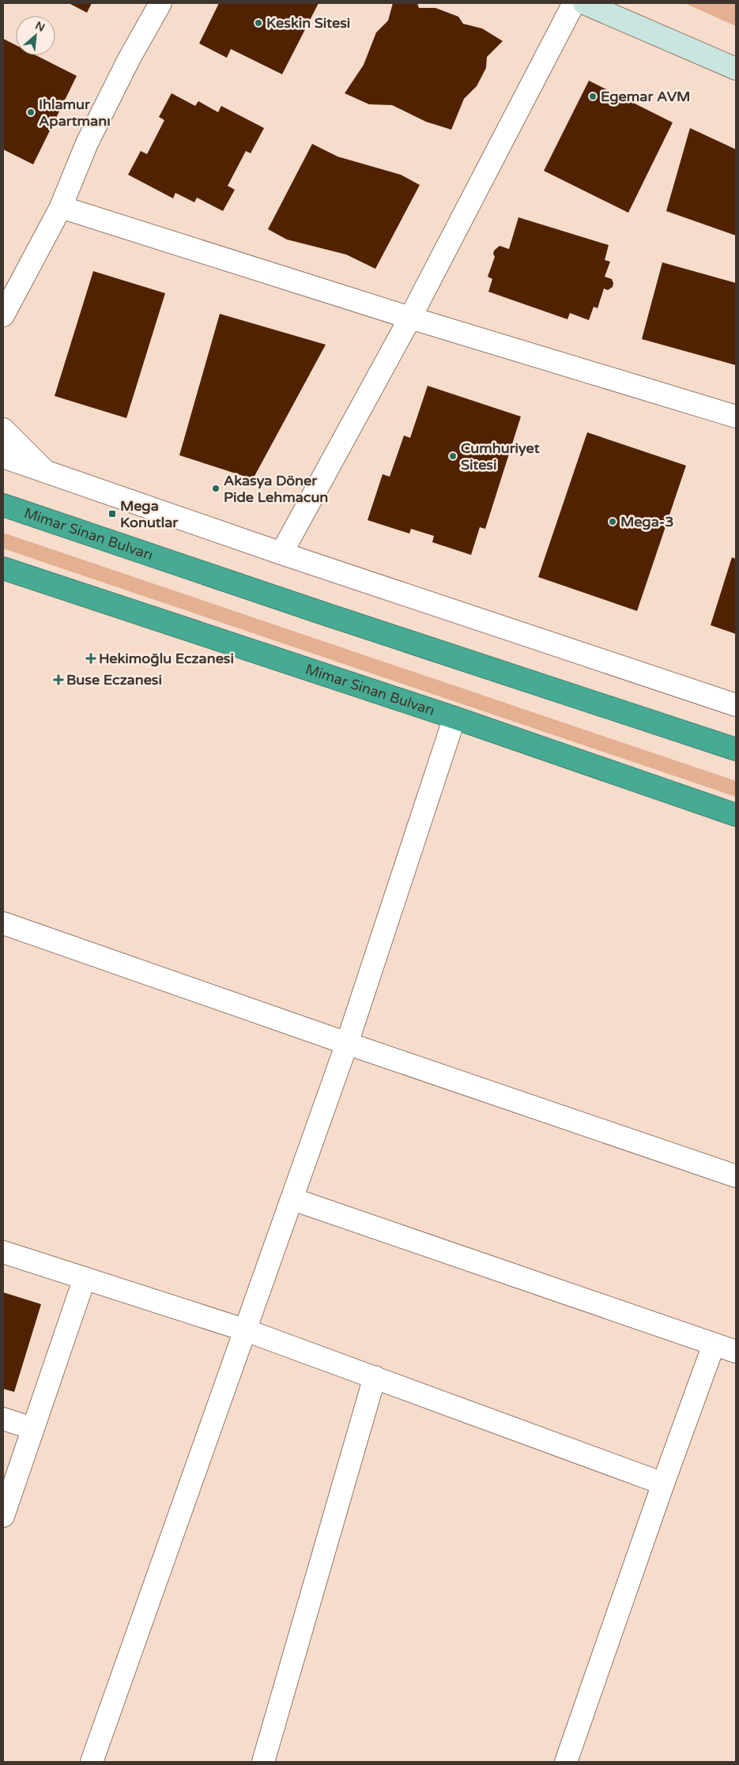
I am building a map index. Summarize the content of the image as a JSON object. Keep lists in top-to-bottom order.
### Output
{
  "streets": {
    "highway": ["Mimar Sinan Bulvarı"]
  },
  "places": {
    "other": [
      "Keskin Sitesi",
      "Egemar AVM",
      "Ihlamur Apartmanı",
      "Cumhuriyet Sitesi",
      "Akasya Döner Pide Lehmacun",
      "Mega-3"
    ],
    "transit": ["Mega Konutlar"],
    "health": ["Hekimoğlu Eczanesi", "Buse Eczanesi"]
  },
  "north": "top right"
}
